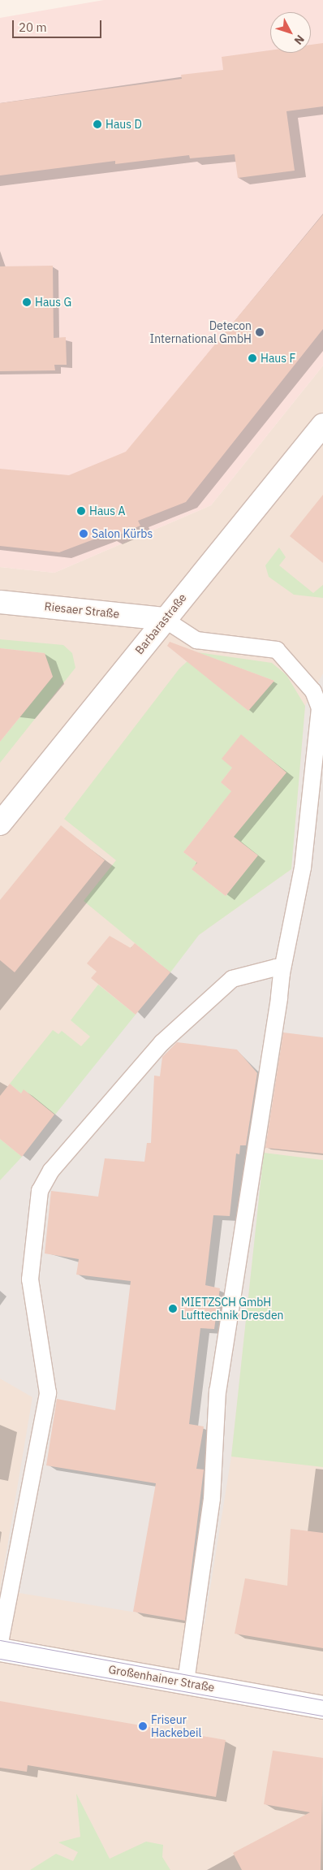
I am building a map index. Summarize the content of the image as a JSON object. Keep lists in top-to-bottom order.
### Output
{
  "streets": {
    "street": ["Riesaer Straße", "Barbarastraße", "Großenhainer Straße"]
  },
  "crossings": [
    ["Riesaer Straße", "Barbarastraße"]
  ],
  "places": [
    "Haus D",
    "Haus G",
    "Detecon International GmbH",
    "Haus F",
    "Haus A",
    "Salon Kürbs",
    "MIETZSCH GmbH Lufttechnik Dresden",
    "Friseur Hackebeil"
  ],
  "scale_bar": "20 m",
  "north": "bottom right"
}
